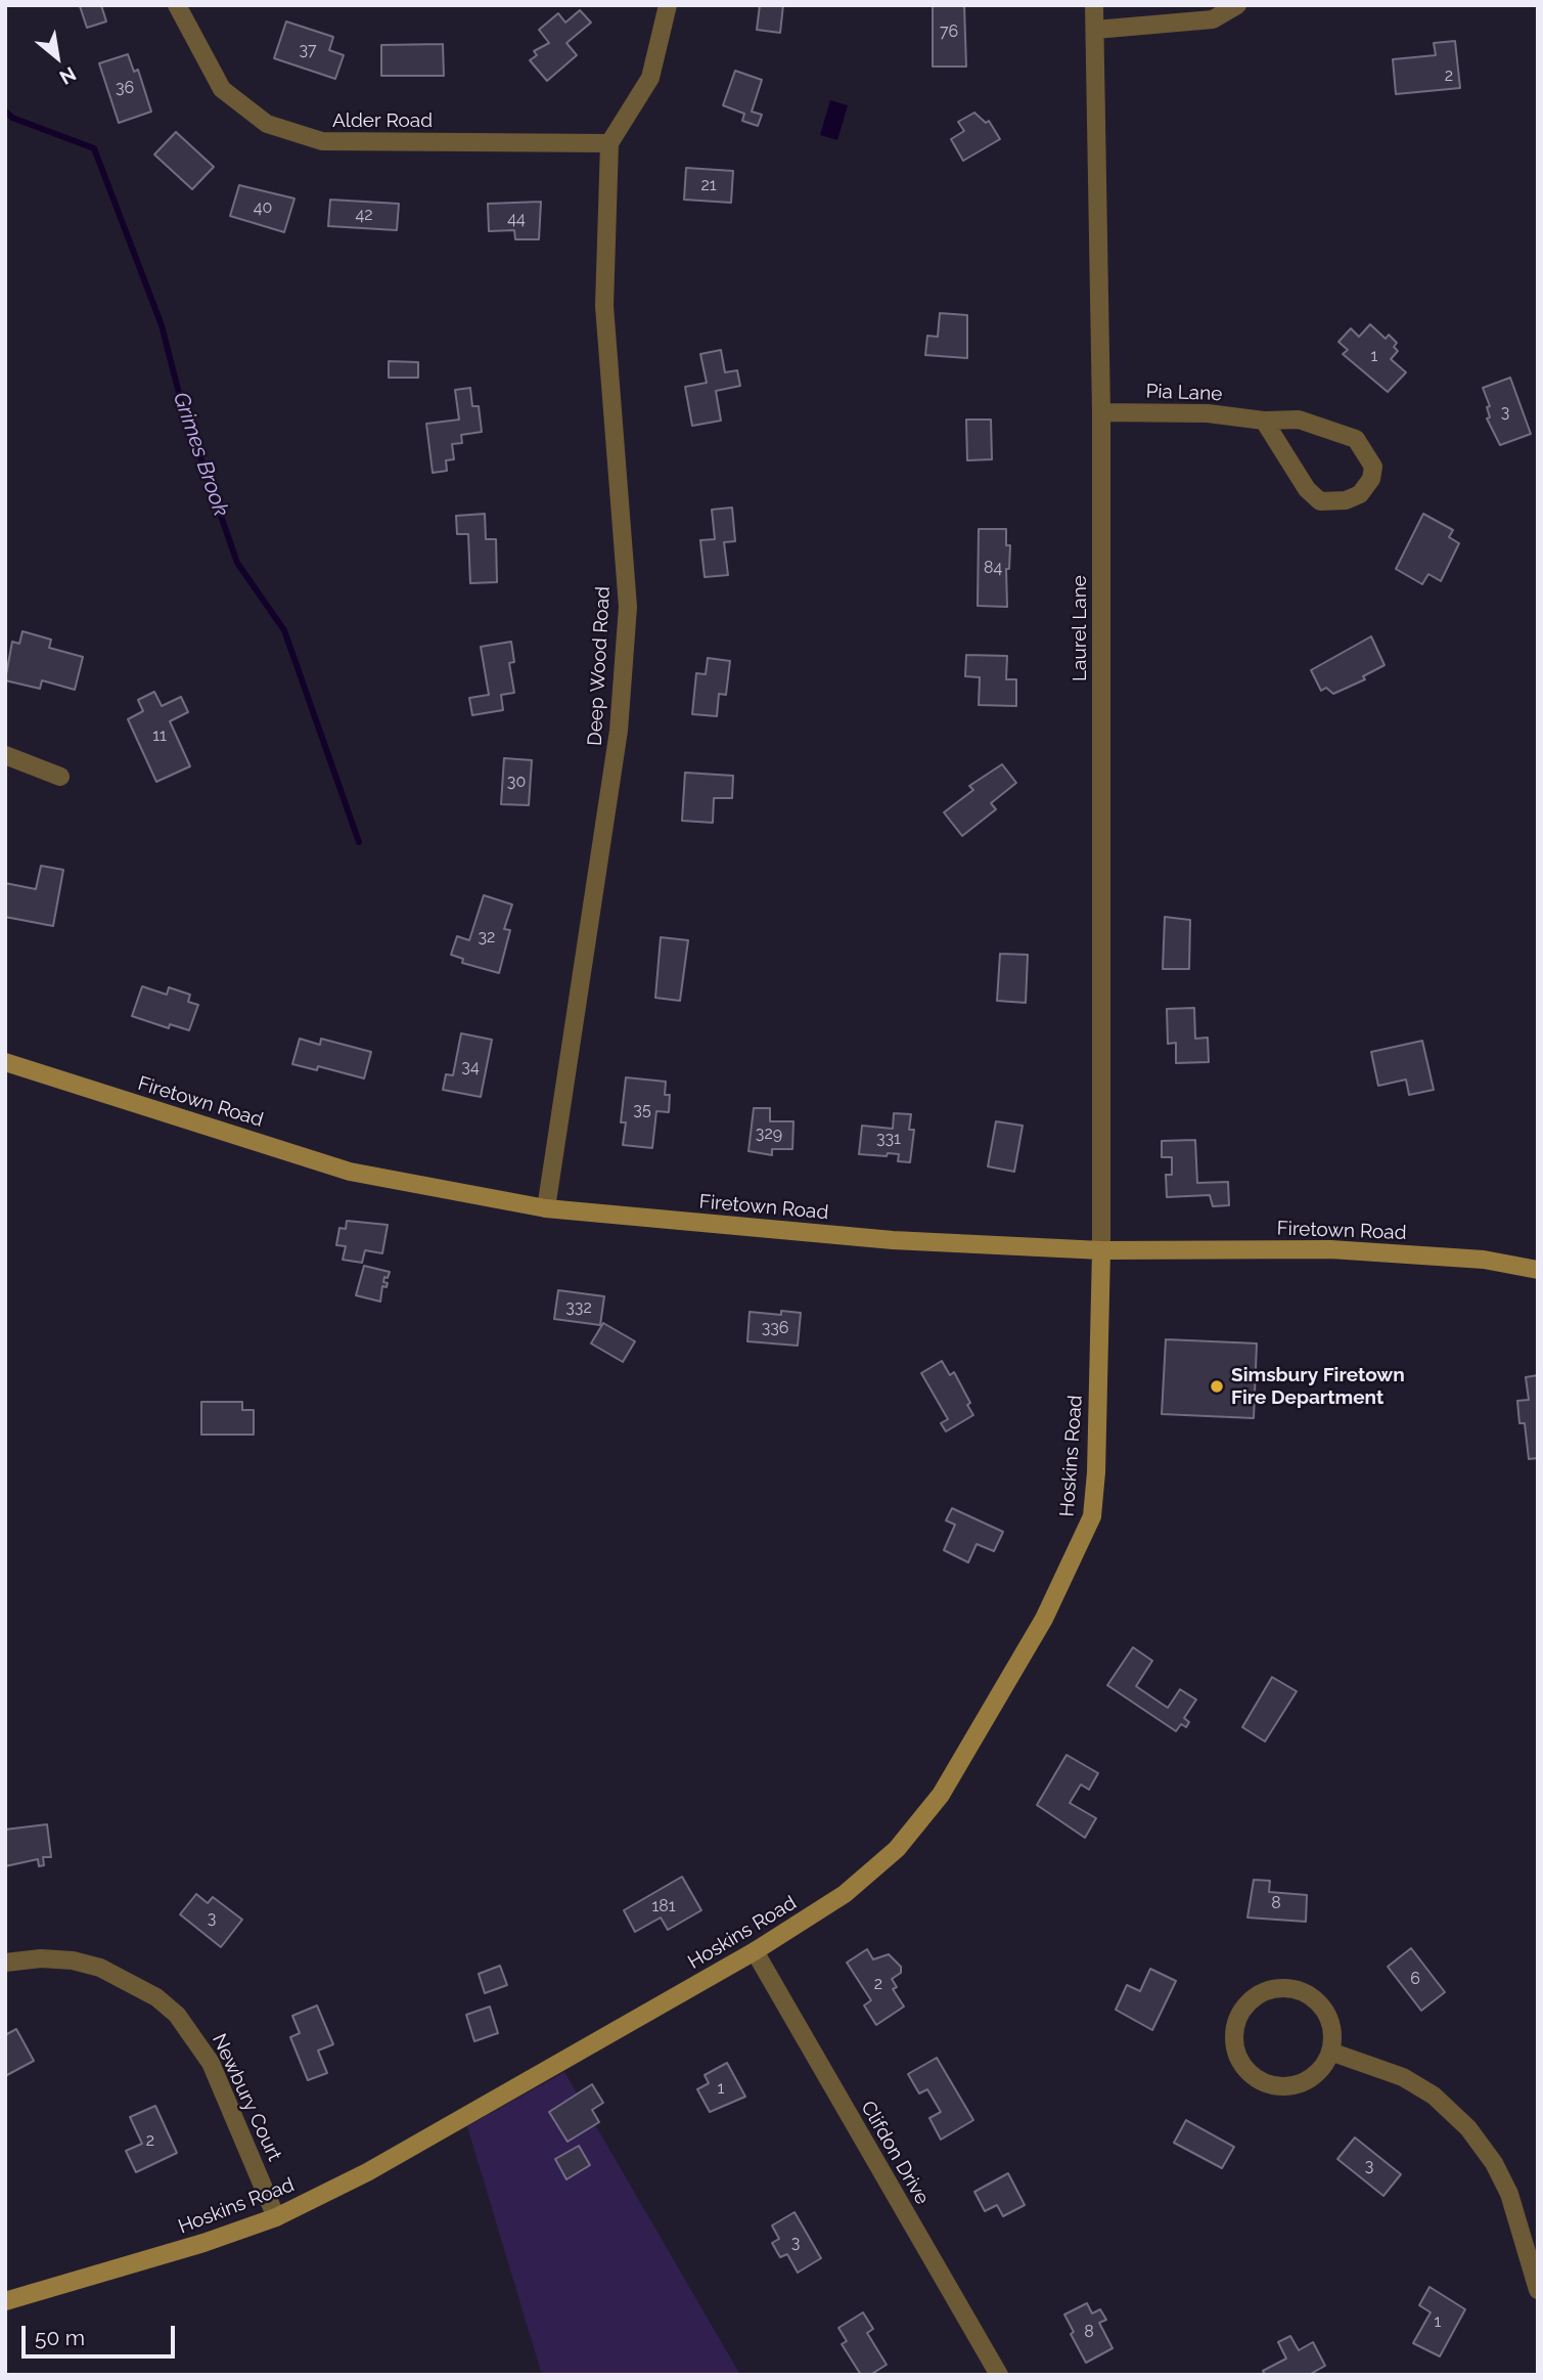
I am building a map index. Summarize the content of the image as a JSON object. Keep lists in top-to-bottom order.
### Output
{
  "streets": {
    "street": [
      "Alder Road",
      "Pia Lane",
      "Laurel Lane",
      "Deep Wood Road",
      "Firetown Road",
      "Hoskins Road",
      "Newbury Court",
      "Clifdon Drive"
    ]
  },
  "crossings": [
    ["Alder Road", "Deep Wood Road"],
    ["Pia Lane", "Laurel Lane"],
    ["Laurel Lane", "Firetown Road"],
    ["Laurel Lane", "Hoskins Road"],
    ["Deep Wood Road", "Firetown Road"],
    ["Firetown Road", "Hoskins Road"],
    ["Hoskins Road", "Newbury Court"],
    ["Hoskins Road", "Clifdon Drive"]
  ],
  "water": ["Grimes Brook"],
  "places": ["Simsbury Firetown Fire Department"],
  "house_numbers": [
    "76",
    "37",
    "2",
    "36",
    "21",
    "40",
    "42",
    "44",
    "1",
    "3",
    "84",
    "11",
    "30",
    "32",
    "34",
    "35",
    "329",
    "331",
    "332",
    "336",
    "8",
    "181",
    "3",
    "6",
    "2",
    "1",
    "2",
    "3",
    "3",
    "1",
    "8"
  ],
  "scale_bar": "50 m",
  "north": "bottom right"
}
